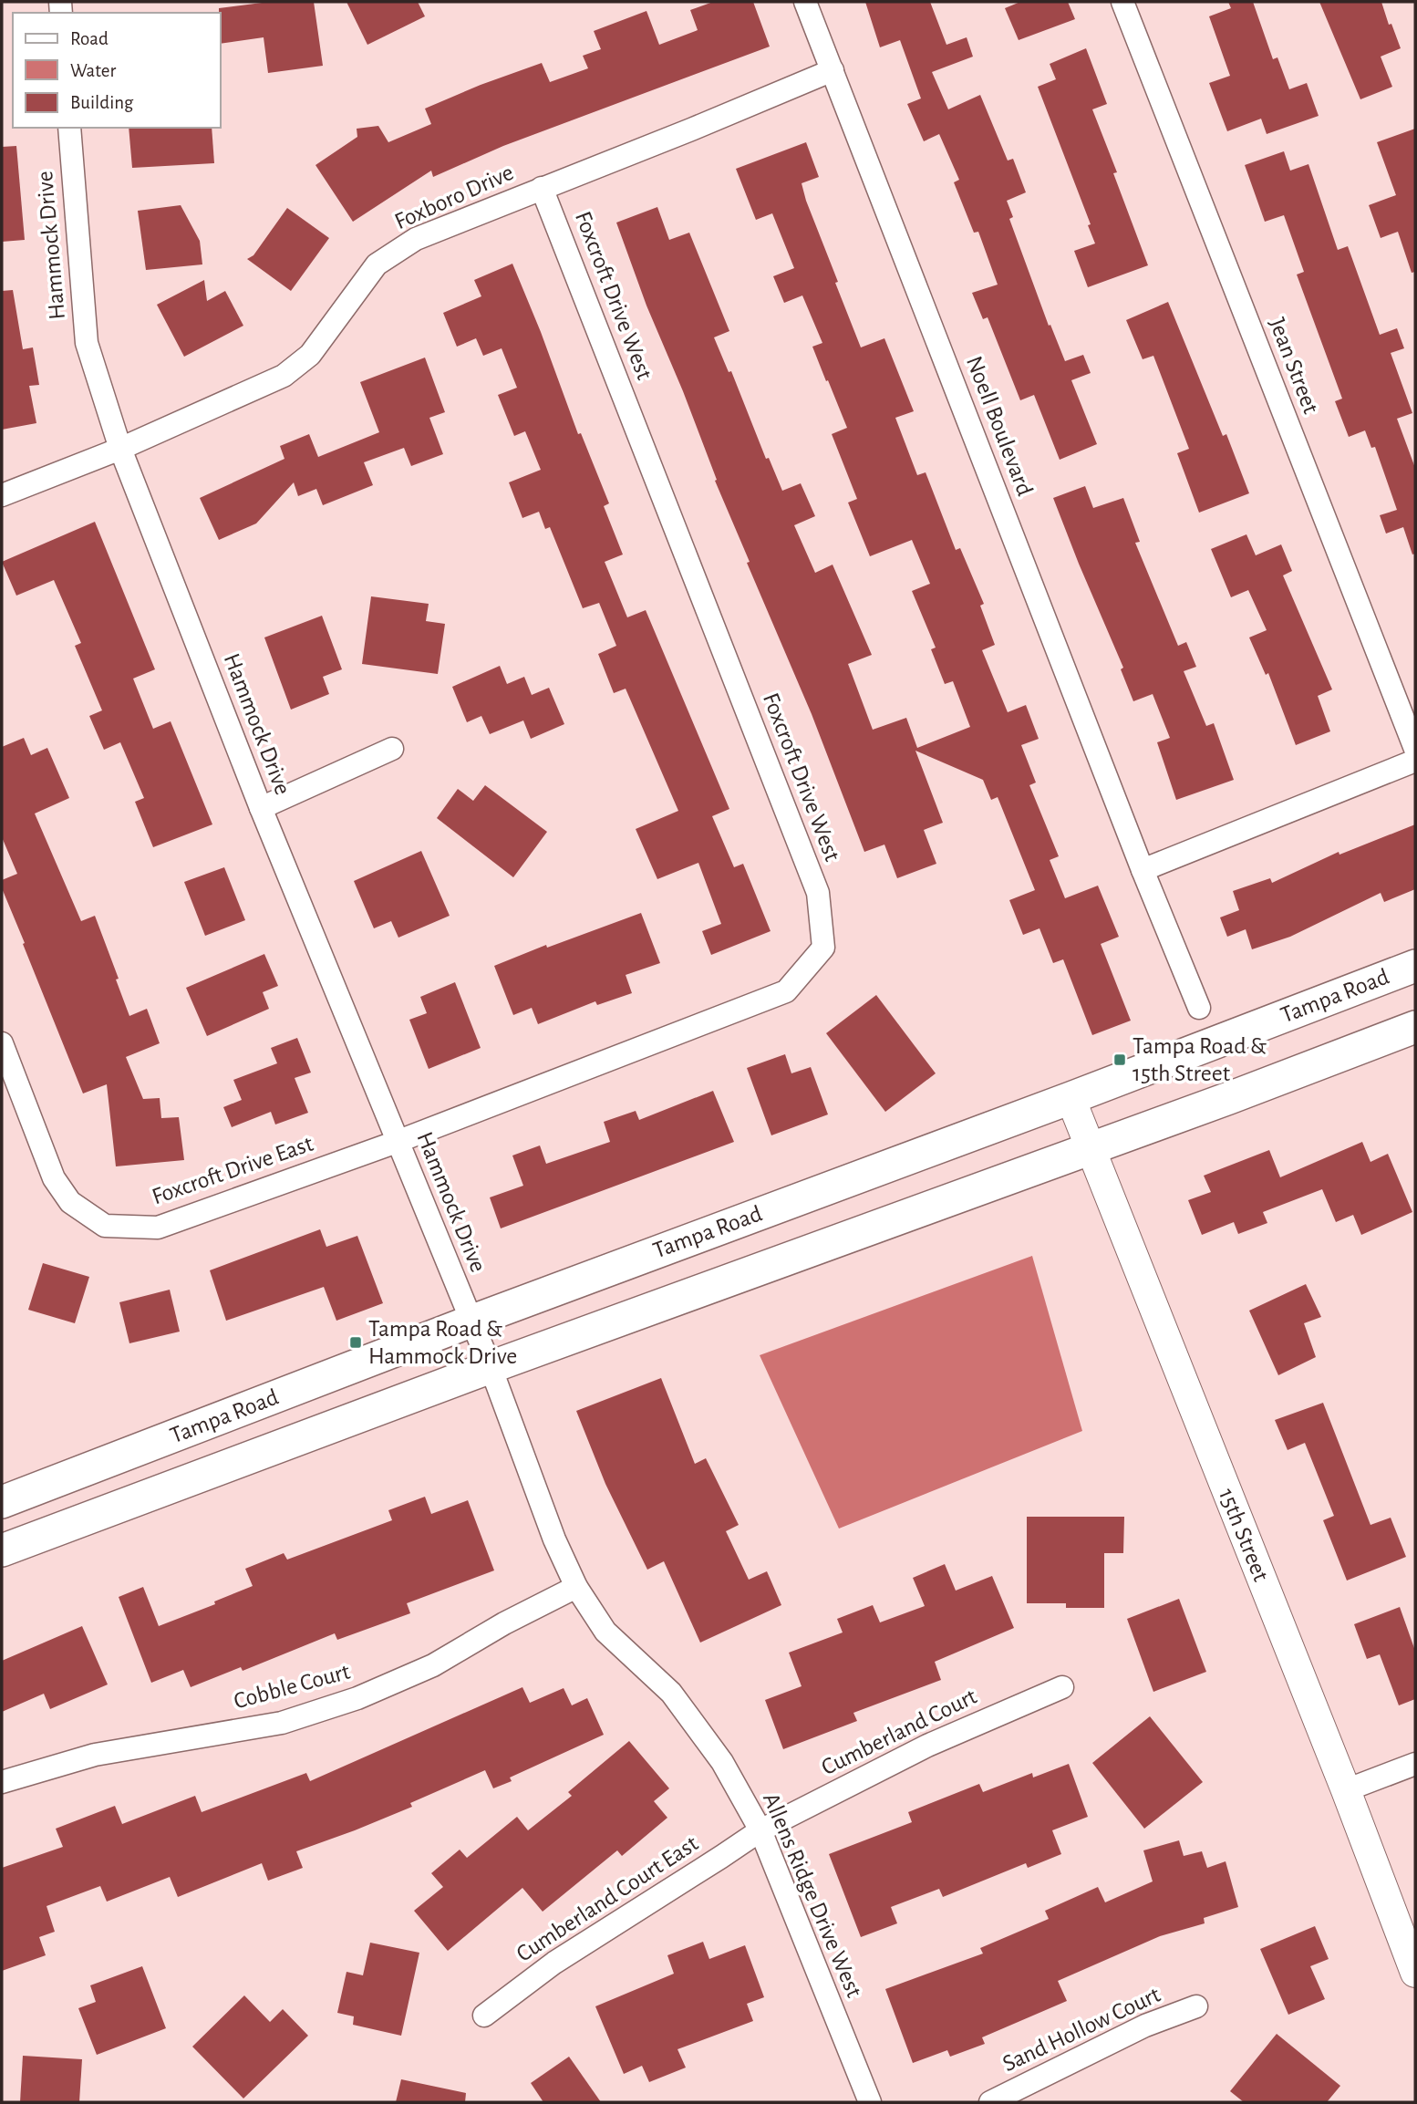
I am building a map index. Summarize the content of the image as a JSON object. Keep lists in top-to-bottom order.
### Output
{
  "streets": {
    "main road": ["Tampa Road"],
    "street": [
      "Foxboro Drive",
      "Hammock Drive",
      "Foxcroft Drive West",
      "Jean Street",
      "Noell Boulevard",
      "Foxcroft Drive East",
      "15th Street",
      "Cobble Court",
      "Cumberland Court",
      "Allens Ridge Drive West",
      "Cumberland Court East",
      "Sand Hollow Court"
    ]
  },
  "crossings": [
    ["Foxboro Drive", "Hammock Drive"],
    ["Foxboro Drive", "Foxcroft Drive West"],
    ["Foxboro Drive", "Noell Boulevard"],
    ["Hammock Drive", "Foxcroft Drive West"],
    ["Hammock Drive", "Tampa Road"],
    ["Hammock Drive", "Foxcroft Drive East"],
    ["Hammock Drive", "Allens Ridge Drive West"],
    ["Foxcroft Drive West", "Foxcroft Drive East"],
    ["Tampa Road", "15th Street"],
    ["Tampa Road", "Allens Ridge Drive West"],
    ["Cobble Court", "Allens Ridge Drive West"],
    ["Cumberland Court", "Allens Ridge Drive West"],
    ["Cumberland Court", "Cumberland Court East"],
    ["Allens Ridge Drive West", "Cumberland Court East"]
  ],
  "places": {
    "transit": ["Tampa Road & 15th Street", "Tampa Road & Hammock Drive"]
  },
  "legend": ["Road", "Water", "Building"]
}
